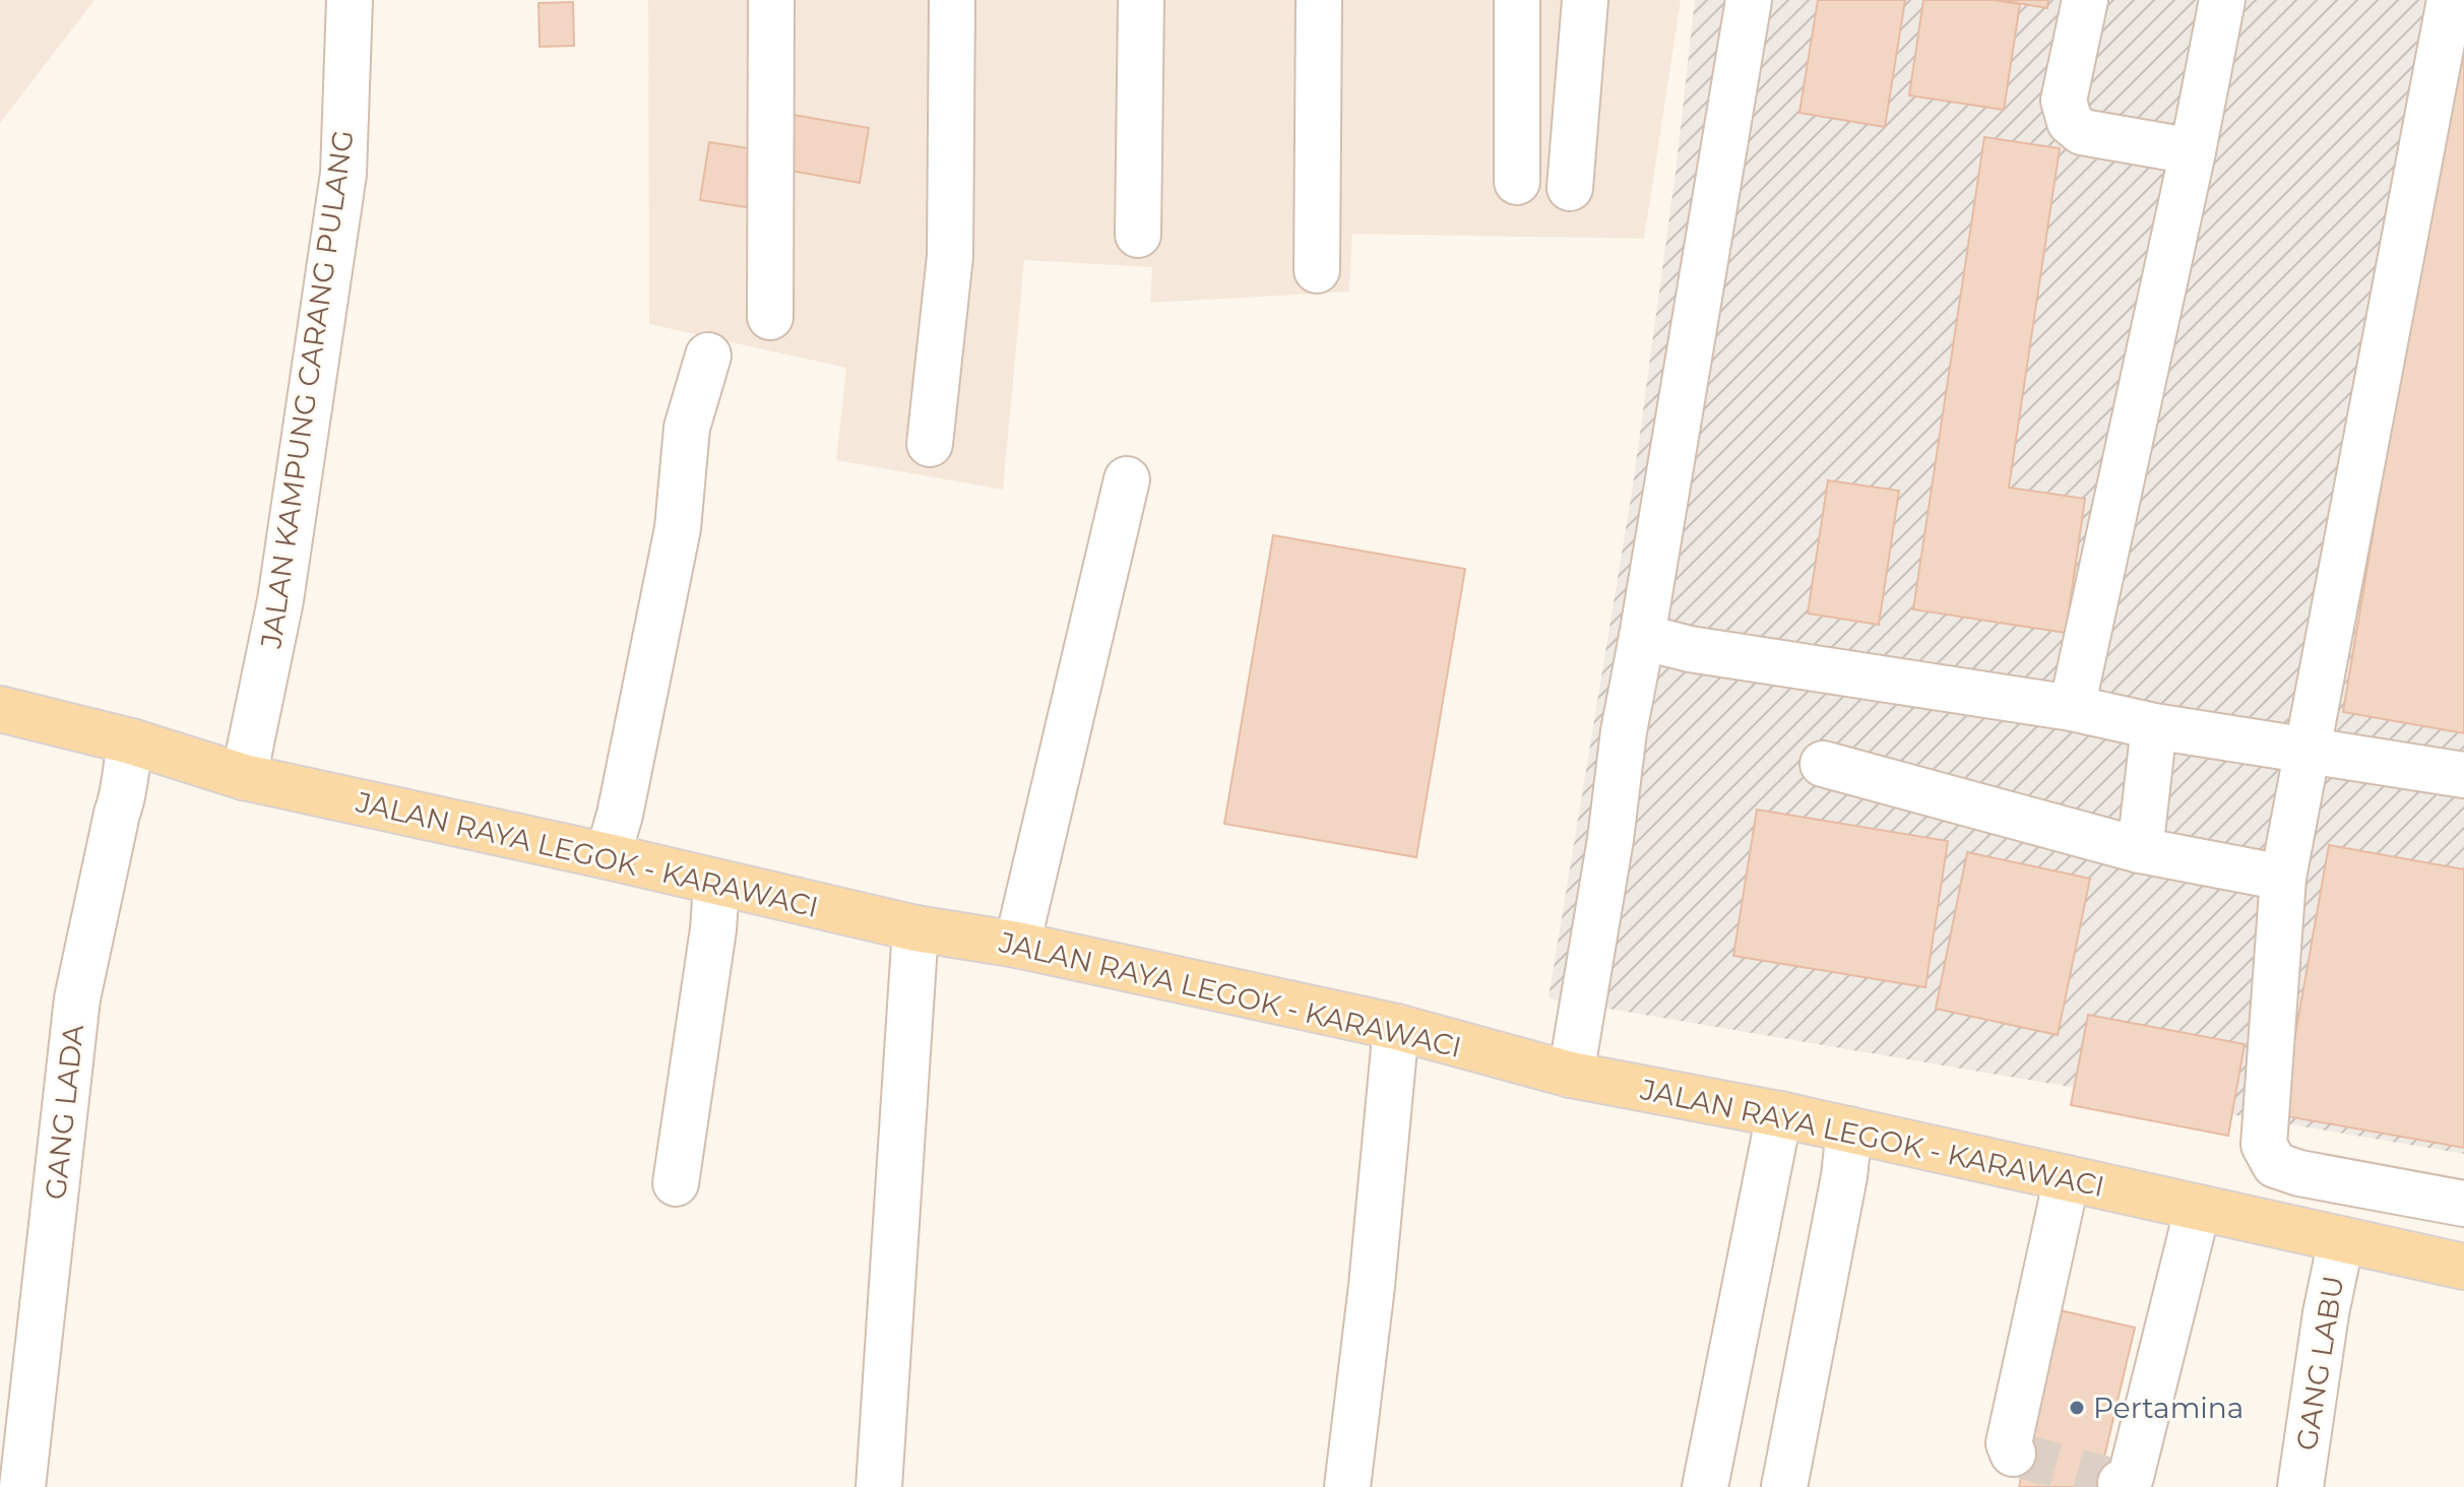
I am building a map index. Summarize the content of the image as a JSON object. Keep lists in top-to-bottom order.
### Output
{
  "streets": {
    "main road": ["JALAN RAYA LEGOK - KARAWACI"],
    "street": ["JALAN KAMPUNG CARANG PULANG", "GANG LADA", "GANG LABU"]
  },
  "crossings": [
    ["JALAN KAMPUNG CARANG PULANG", "JALAN RAYA LEGOK - KARAWACI"],
    ["JALAN RAYA LEGOK - KARAWACI", "GANG LADA"],
    ["JALAN RAYA LEGOK - KARAWACI", "GANG LABU"]
  ],
  "places": ["Pertamina"]
}
